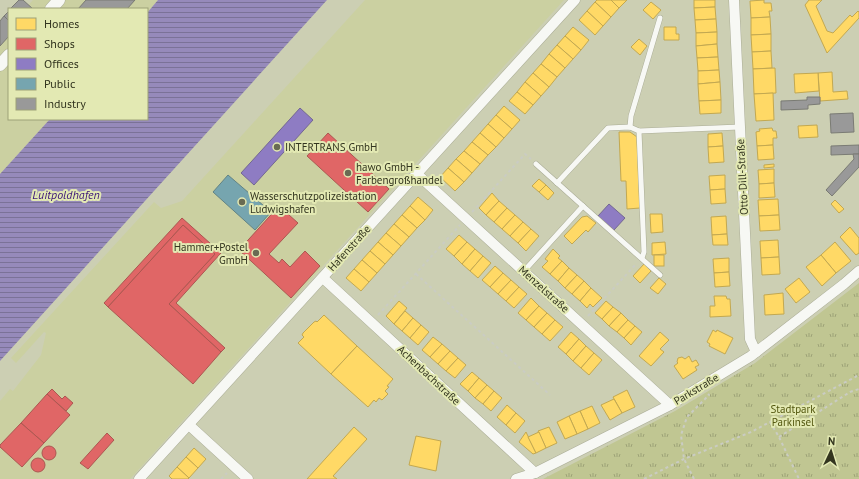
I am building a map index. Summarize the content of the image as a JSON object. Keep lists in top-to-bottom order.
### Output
{
  "streets": {
    "street": [
      "Otto-Dill-Straße",
      "Hafenstraße",
      "Menzelstraße",
      "Achenbachstraße",
      "Parkstraße"
    ]
  },
  "crossings": [
    ["Otto-Dill-Straße", "Parkstraße"],
    ["Hafenstraße", "Menzelstraße"],
    ["Hafenstraße", "Achenbachstraße"],
    ["Menzelstraße", "Parkstraße"],
    ["Achenbachstraße", "Parkstraße"]
  ],
  "water": ["Luitpoldhafen"],
  "parks": ["Stadtpark Parkinsel"],
  "places": [
    "INTERTRANS GmbH",
    "hawo GmbH - Farbengroßhandel",
    "Wasserschutzpolizeistation Ludwigshafen",
    "Hammer+Postel GmbH"
  ],
  "legend": [
    "Homes",
    "Shops",
    "Offices",
    "Public",
    "Industry"
  ],
  "north": "top"
}
